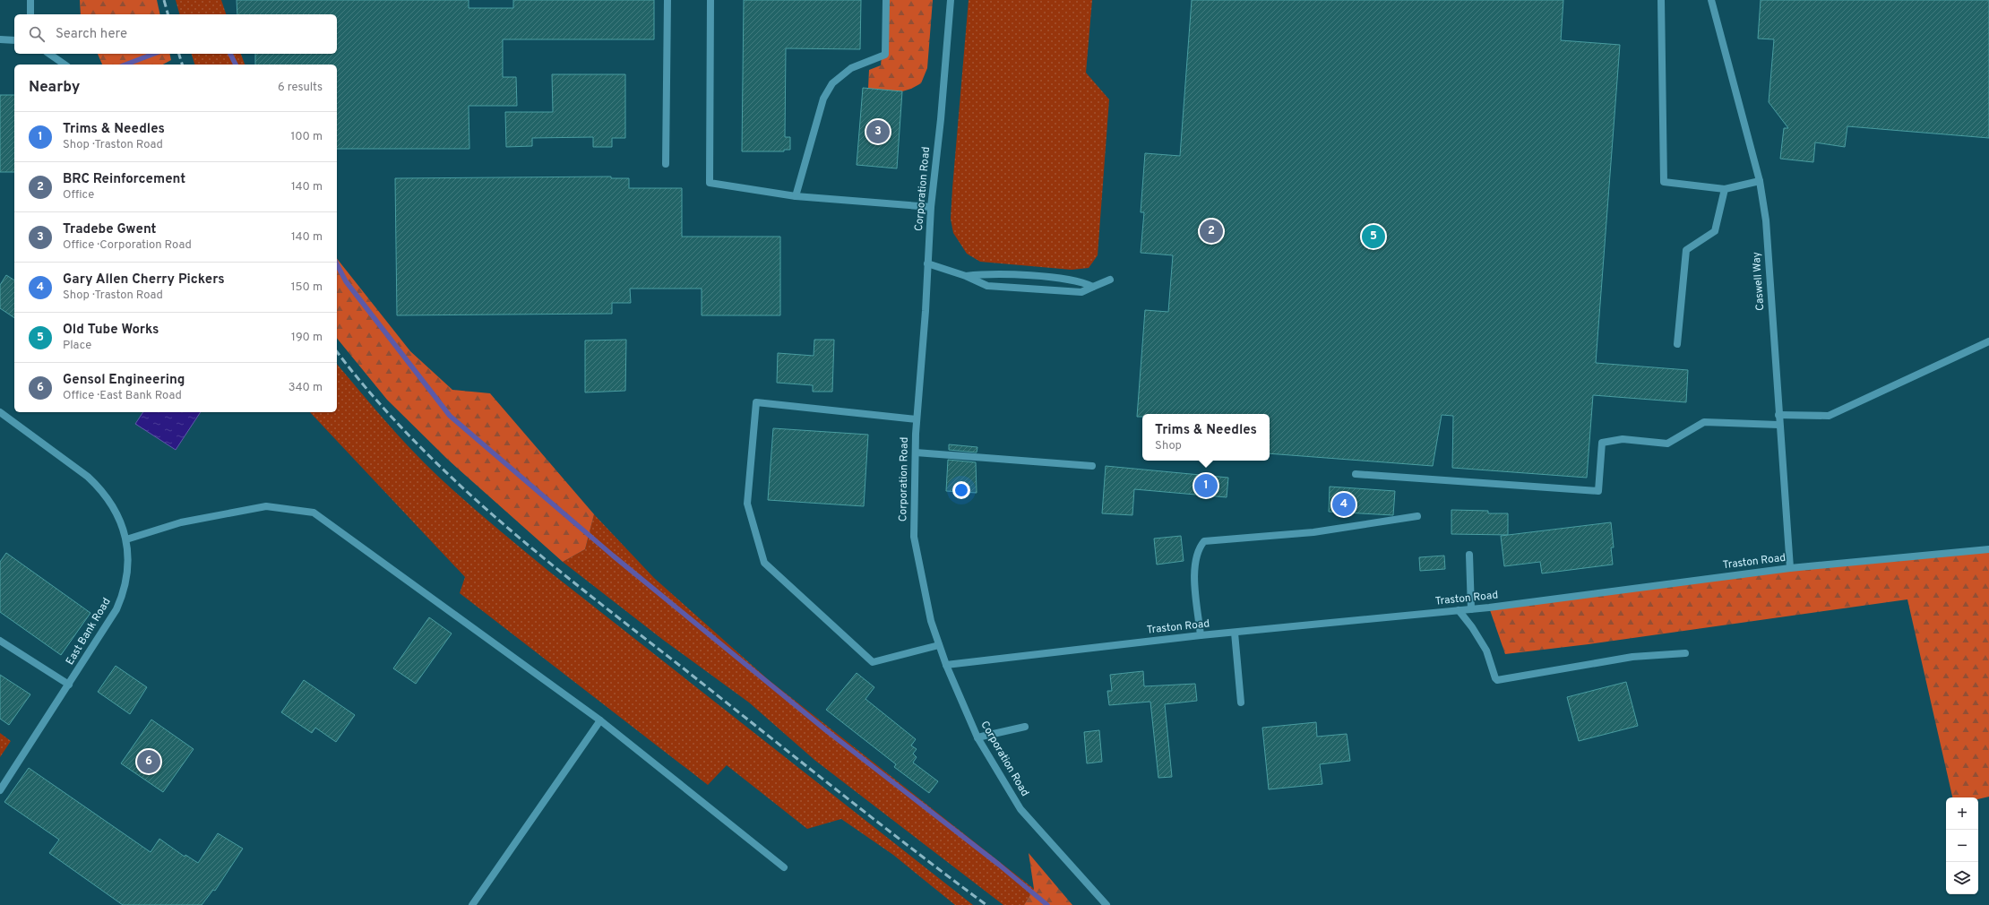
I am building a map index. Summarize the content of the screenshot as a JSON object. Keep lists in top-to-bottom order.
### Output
{
  "streets": {
    "street": [
      "Corporation Road",
      "Caswell Way",
      "Traston Road",
      "East Bank Road"
    ]
  },
  "crossings": [
    ["Corporation Road", "Traston Road"],
    ["Caswell Way", "Traston Road"]
  ],
  "page": {
    "search": "Search here",
    "heading": ["Nearby", "6 results"],
    "list": [
      {
        "mark": "1",
        "name": "Trims & Needles",
        "note": "Shop · Traston Road",
        "value": "100 m"
      },
      {
        "mark": "2",
        "name": "BRC Reinforcement",
        "note": "Office",
        "value": "140 m"
      },
      {
        "mark": "3",
        "name": "Tradebe Gwent",
        "note": "Office · Corporation Road",
        "value": "140 m"
      },
      {
        "mark": "4",
        "name": "Gary Allen Cherry Pickers",
        "note": "Shop · Traston Road",
        "value": "150 m"
      },
      {
        "mark": "5",
        "name": "Old Tube Works",
        "note": "Place",
        "value": "190 m"
      },
      {
        "mark": "6",
        "name": "Gensol Engineering",
        "note": "Office · East Bank Road",
        "value": "340 m"
      }
    ],
    "pins": [
      "3",
      "2",
      "5",
      "1",
      "4",
      "6"
    ],
    "popup": ["Trims & Needles", "Shop"],
    "map_buttons": ["+", "−"]
  }
}
